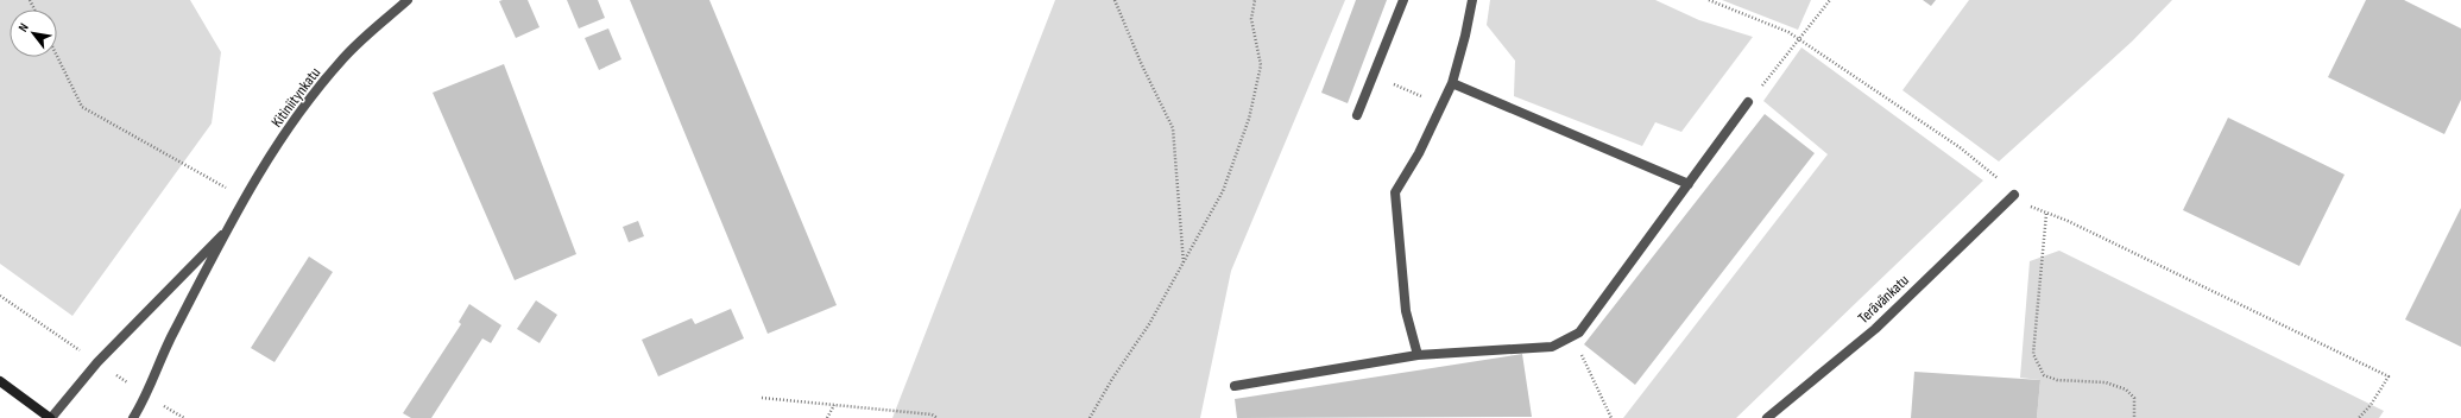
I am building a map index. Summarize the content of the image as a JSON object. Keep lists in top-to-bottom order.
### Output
{
  "streets": {
    "street": ["Kitiniitynkatu", "Terävänkatu"]
  },
  "north": "top left"
}
